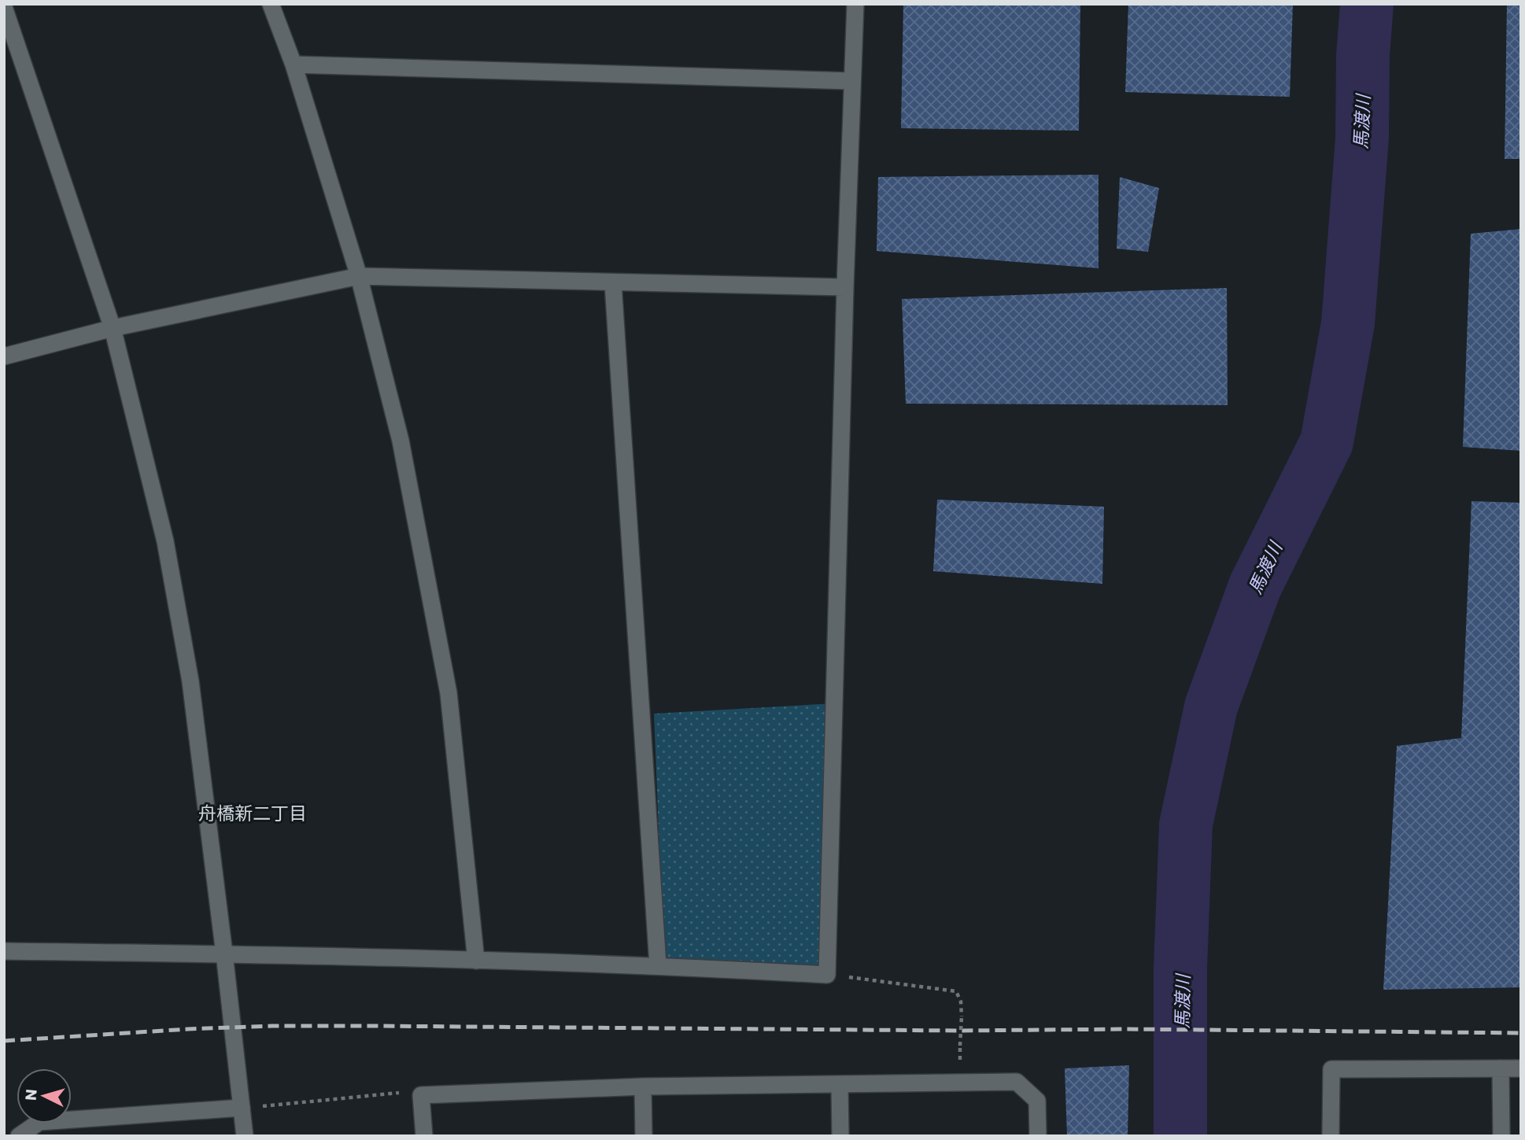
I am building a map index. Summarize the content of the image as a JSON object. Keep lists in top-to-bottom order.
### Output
{
  "districts": ["舟橋新二丁目"],
  "water": ["馬渡川"],
  "north": "left"
}
